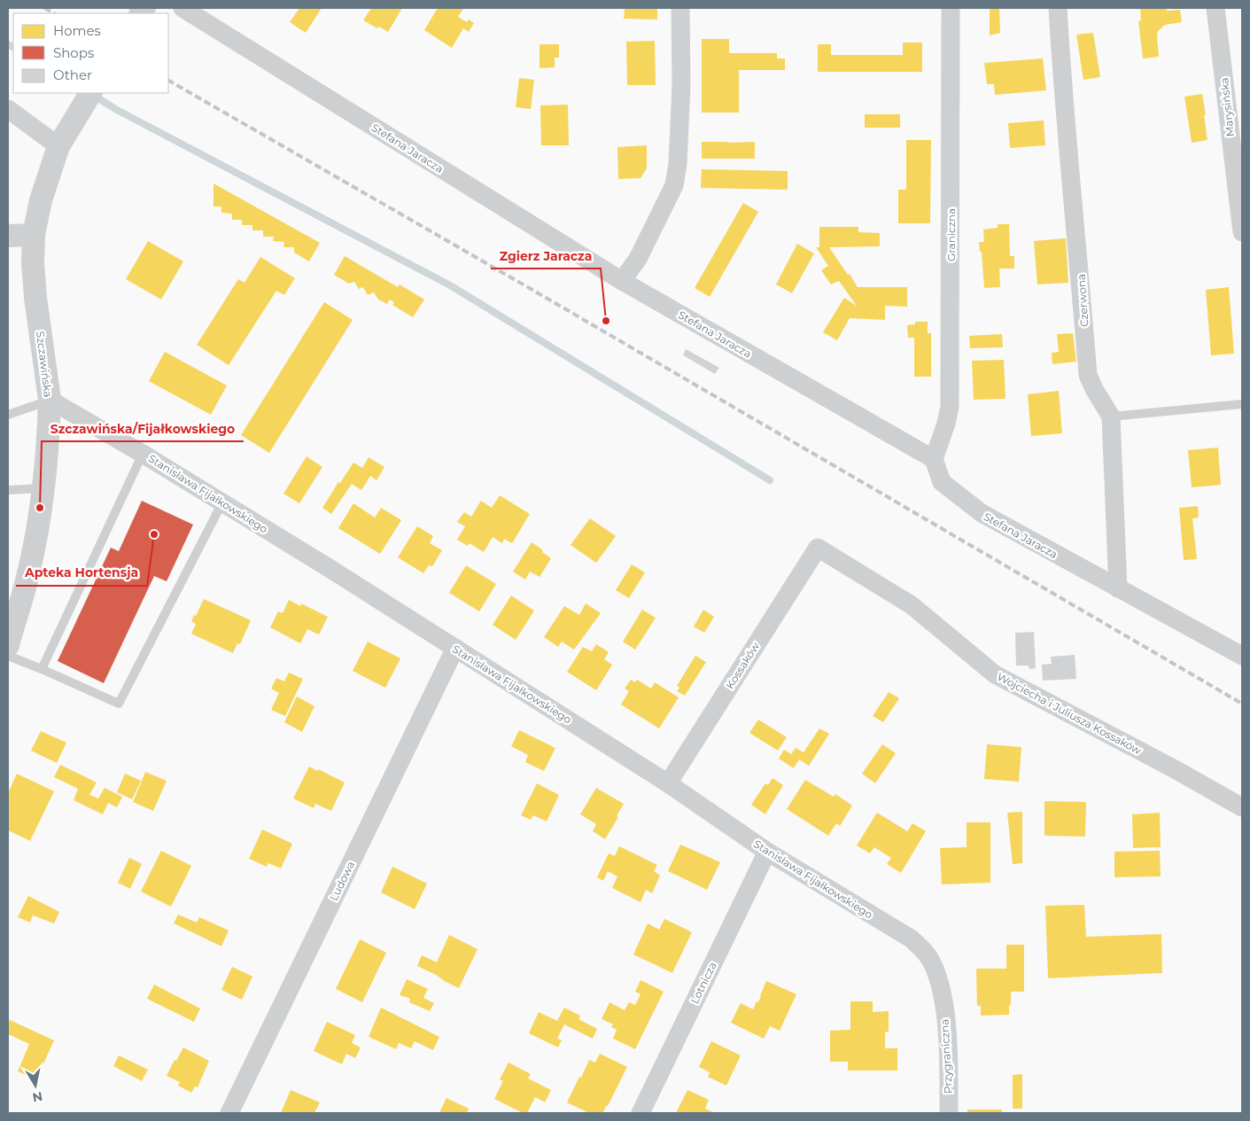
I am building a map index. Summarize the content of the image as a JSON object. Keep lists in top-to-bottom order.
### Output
{
  "streets": {
    "street": [
      "Marysińska",
      "Stefana Jaracza",
      "Graniczna",
      "Czerwona",
      "Szczawińska",
      "Stanisława Fijałkowskiego",
      "Kossaków",
      "Wojciecha i Juliusza Kossaków",
      "Ludowa",
      "Lotnicza",
      "Przygraniczna"
    ]
  },
  "crossings": [
    ["Stefana Jaracza", "Graniczna"],
    ["Stefana Jaracza", "Czerwona"],
    ["Szczawińska", "Stanisława Fijałkowskiego"],
    ["Stanisława Fijałkowskiego", "Kossaków"],
    ["Stanisława Fijałkowskiego", "Ludowa"],
    ["Stanisława Fijałkowskiego", "Lotnicza"],
    ["Stanisława Fijałkowskiego", "Przygraniczna"],
    ["Kossaków", "Wojciecha i Juliusza Kossaków"]
  ],
  "places": ["Zgierz Jaracza", "Szczawińska/Fijałkowskiego", "Apteka Hortensja"],
  "legend": ["Homes", "Shops", "Other"],
  "north": "bottom"
}
